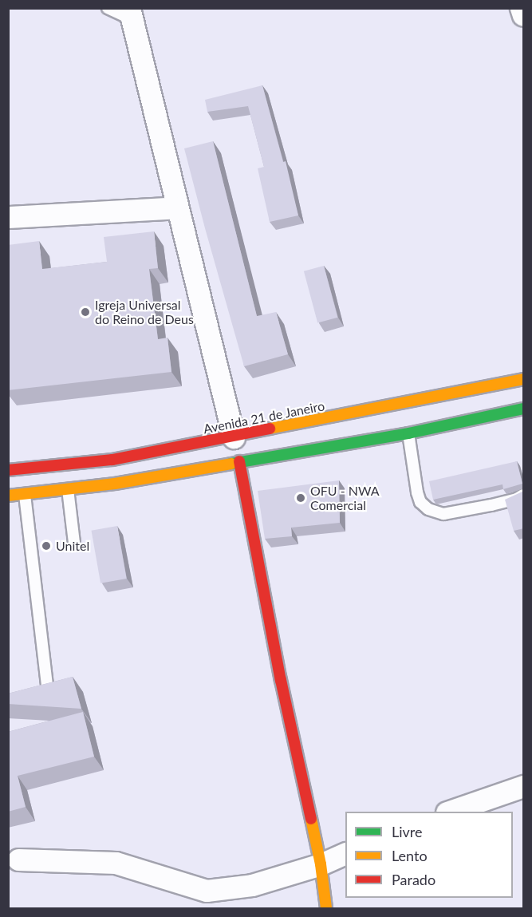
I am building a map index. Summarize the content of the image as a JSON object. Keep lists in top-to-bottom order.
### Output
{
  "streets": {
    "main road": ["Avenida 21 de Janeiro"]
  },
  "places": ["Igreja Universal do Reino de Deus", "OFU - NWA Comercial", "Unitel"],
  "legend": ["Livre", "Lento", "Parado"]
}
